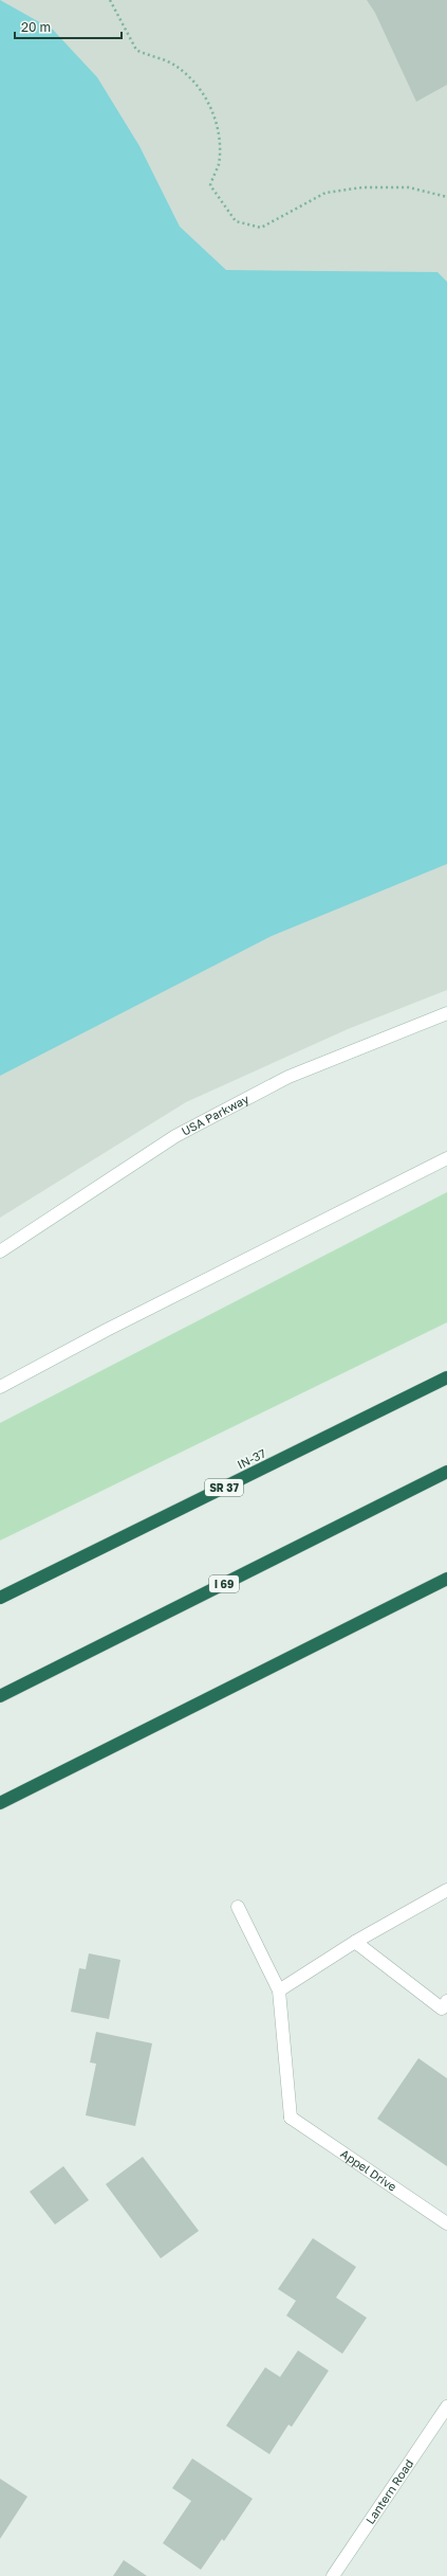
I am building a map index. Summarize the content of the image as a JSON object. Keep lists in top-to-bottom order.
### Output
{
  "streets": {
    "highway": ["IN-37", "SR 37", "I 69"],
    "street": ["USA Parkway", "Appel Drive", "Lantern Road"]
  },
  "scale_bar": "20 m"
}
